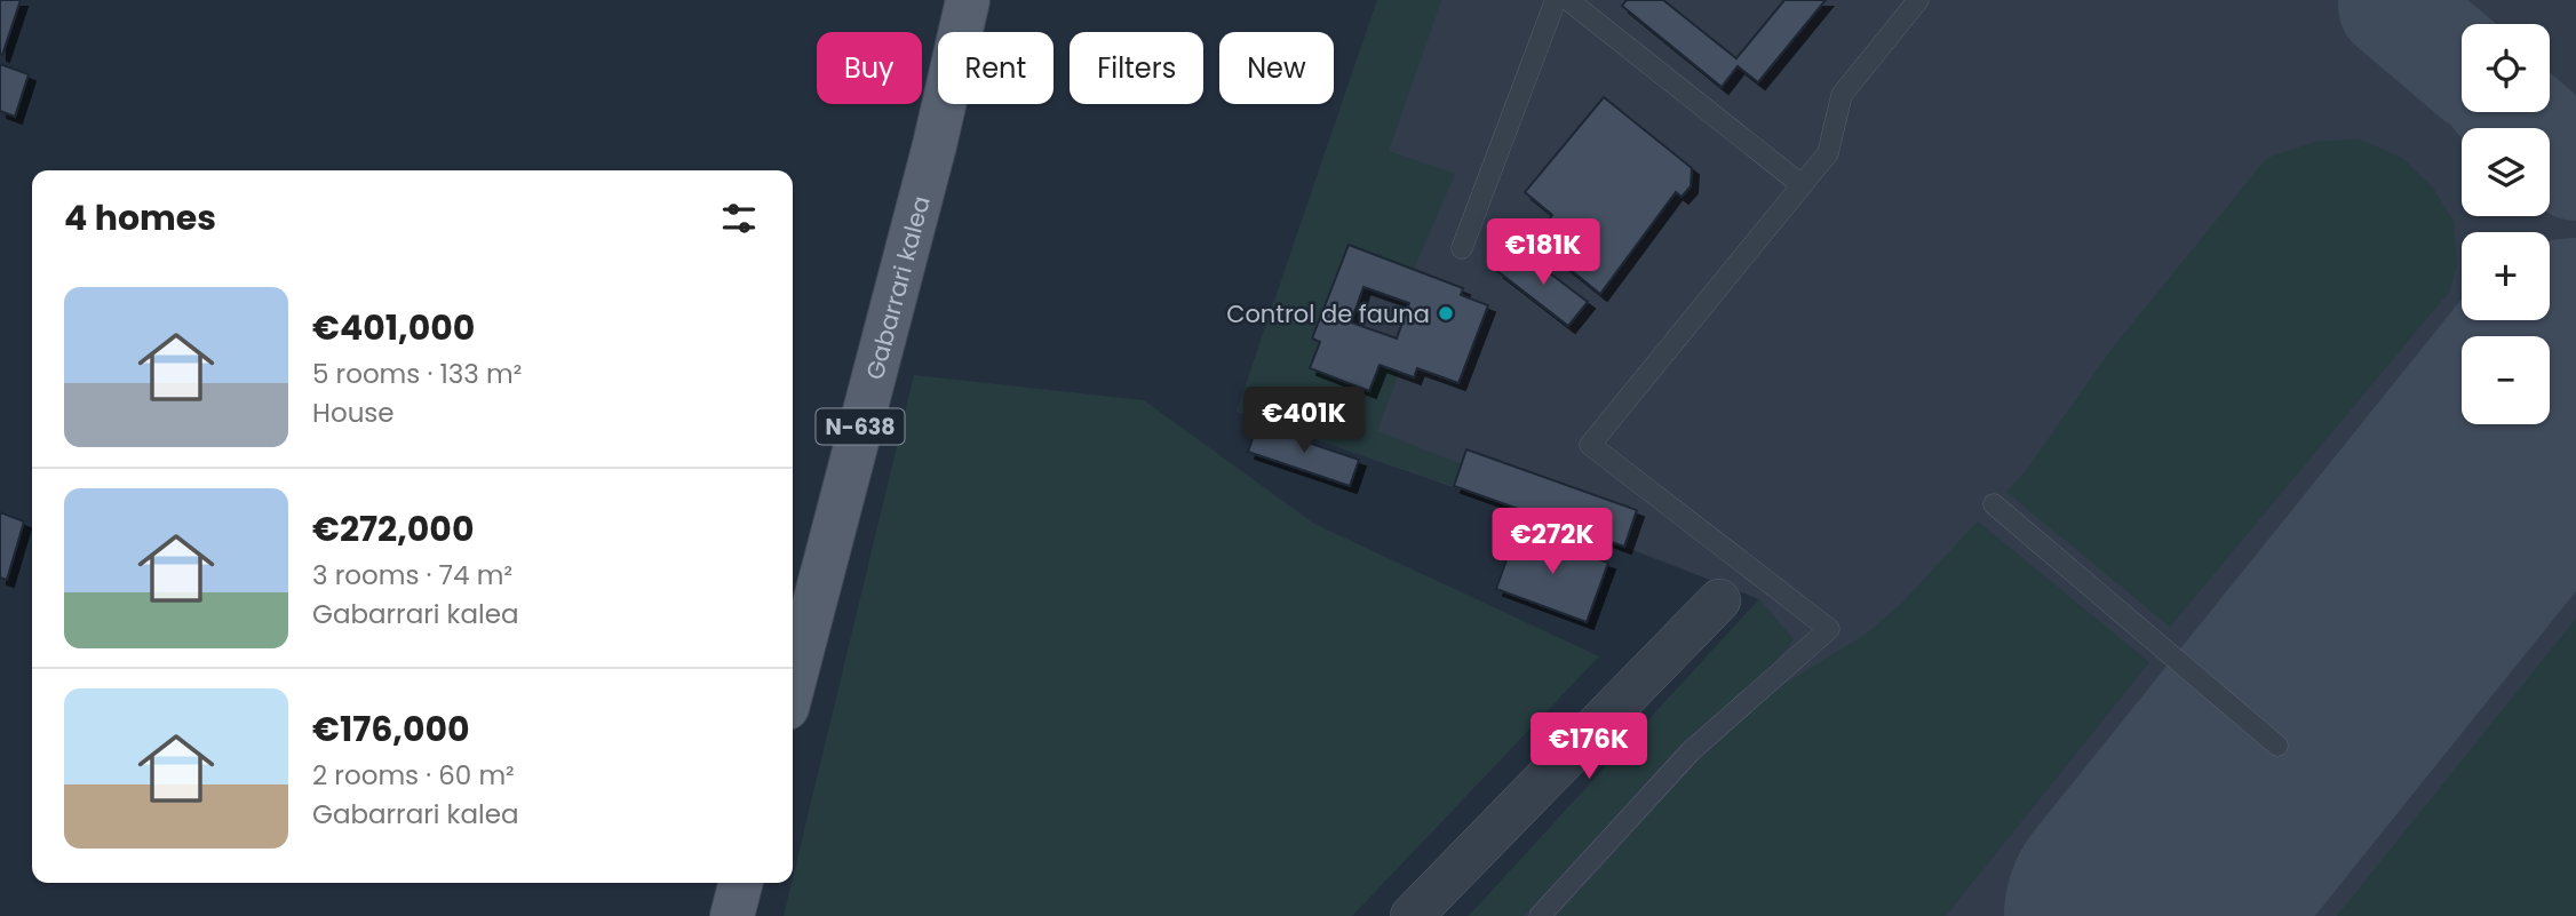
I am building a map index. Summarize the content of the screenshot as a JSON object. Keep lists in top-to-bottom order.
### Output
{
  "streets": {
    "main road": ["Gabarrari kalea", "N-638"]
  },
  "places": ["Control de fauna"],
  "page": {
    "map_buttons": ["+", "−"],
    "chip": [
      "Buy",
      "Rent",
      "Filters",
      "New"
    ],
    "heading": "4 homes",
    "price": [
      "€181K",
      "€401K",
      "€272K",
      "€176K"
    ],
    "list": [
      {
        "name": "€401,000",
        "note": "5 rooms · 133 m² · House"
      },
      {
        "name": "€272,000",
        "note": "3 rooms · 74 m² · Gabarrari kalea"
      },
      {
        "name": "€176,000",
        "note": "2 rooms · 60 m² · Gabarrari kalea"
      }
    ]
  }
}
